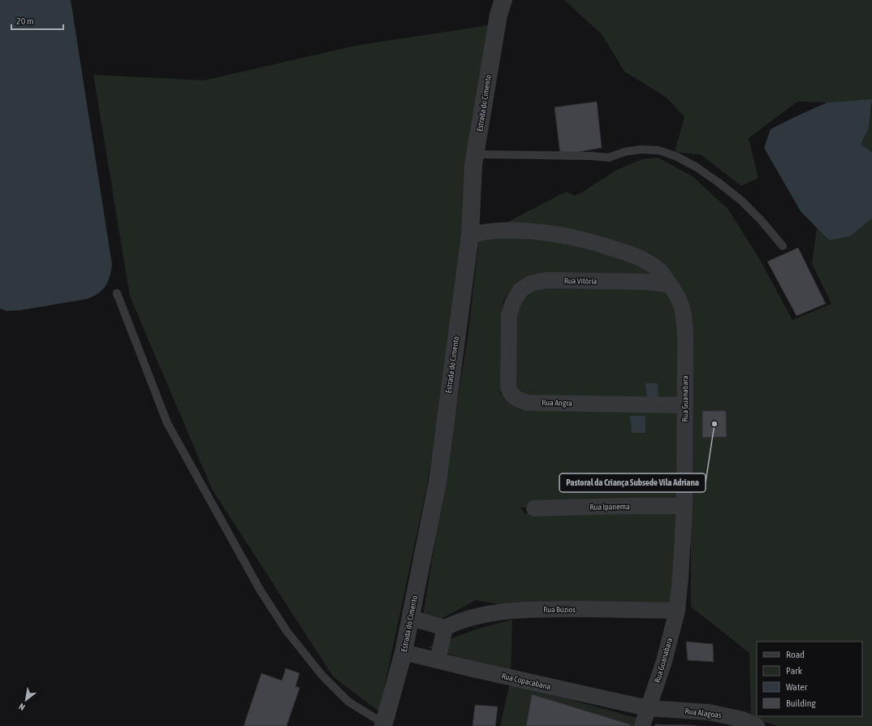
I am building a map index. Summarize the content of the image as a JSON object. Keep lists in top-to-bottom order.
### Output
{
  "streets": {
    "street": [
      "Estrada do Cimento",
      "Rua Vitória",
      "Rua Guanabara",
      "Rua Angra",
      "Rua Ipanema",
      "Rua Búzios",
      "Rua Copacabana",
      "Rua Alagoas"
    ]
  },
  "crossings": [
    ["Estrada do Cimento", "Rua Guanabara"],
    ["Estrada do Cimento", "Rua Copacabana"],
    ["Rua Vitória", "Rua Guanabara"],
    ["Rua Vitória", "Rua Angra"],
    ["Rua Guanabara", "Rua Angra"],
    ["Rua Guanabara", "Rua Ipanema"],
    ["Rua Guanabara", "Rua Búzios"],
    ["Rua Guanabara", "Rua Copacabana"],
    ["Rua Guanabara", "Rua Alagoas"],
    ["Rua Copacabana", "Rua Alagoas"]
  ],
  "places": ["Pastoral da Criança Subsede Vila Adriana"],
  "legend": [
    "Road",
    "Park",
    "Water",
    "Building"
  ],
  "scale_bar": "20 m",
  "north": "bottom left"
}
